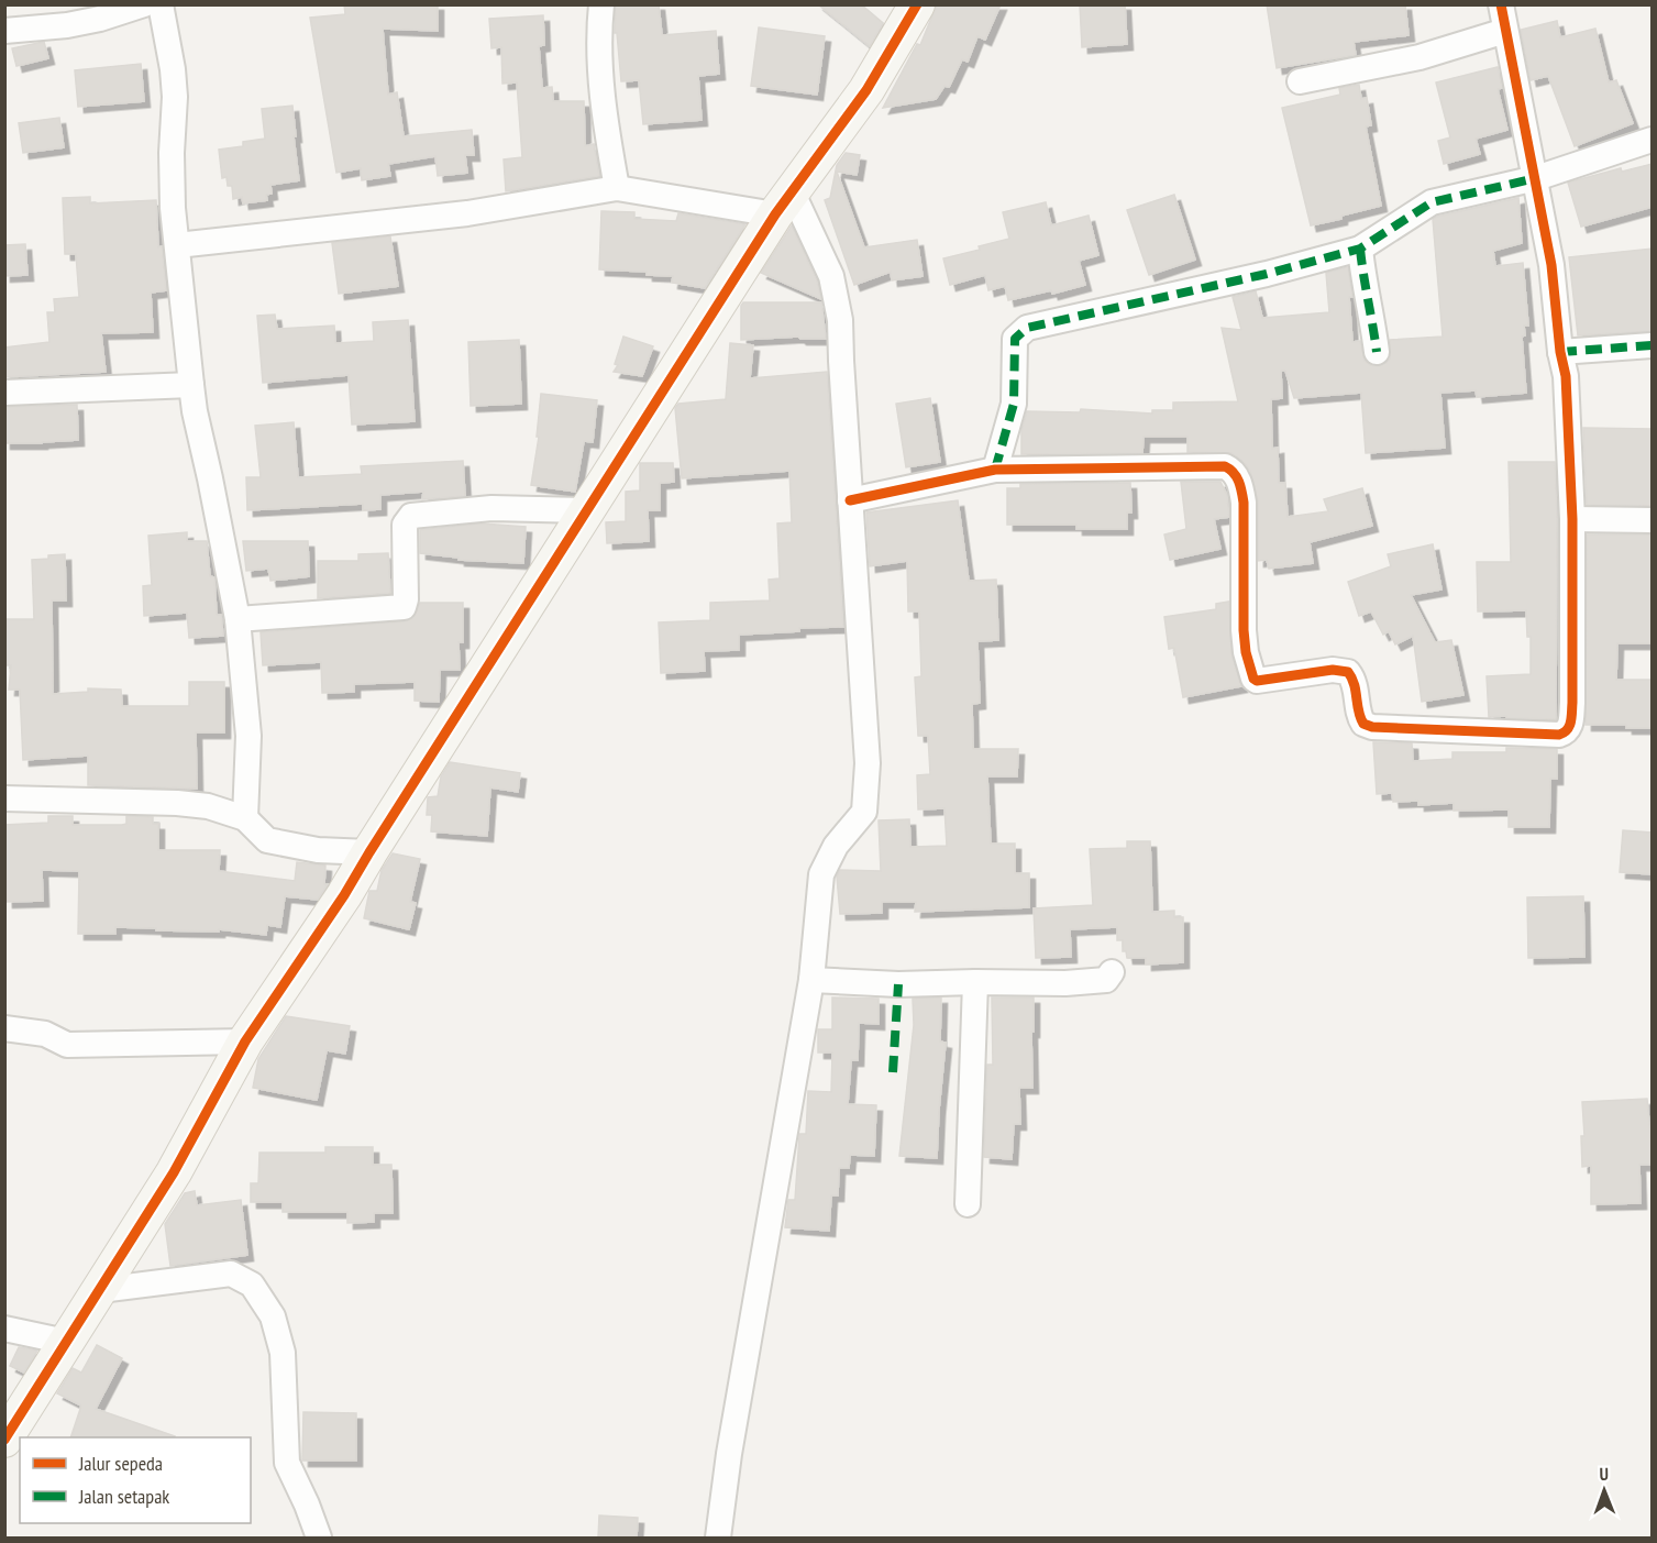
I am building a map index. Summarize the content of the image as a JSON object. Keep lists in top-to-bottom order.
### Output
{
  "legend": ["Jalur sepeda", "Jalan setapak"],
  "north": "top"
}
